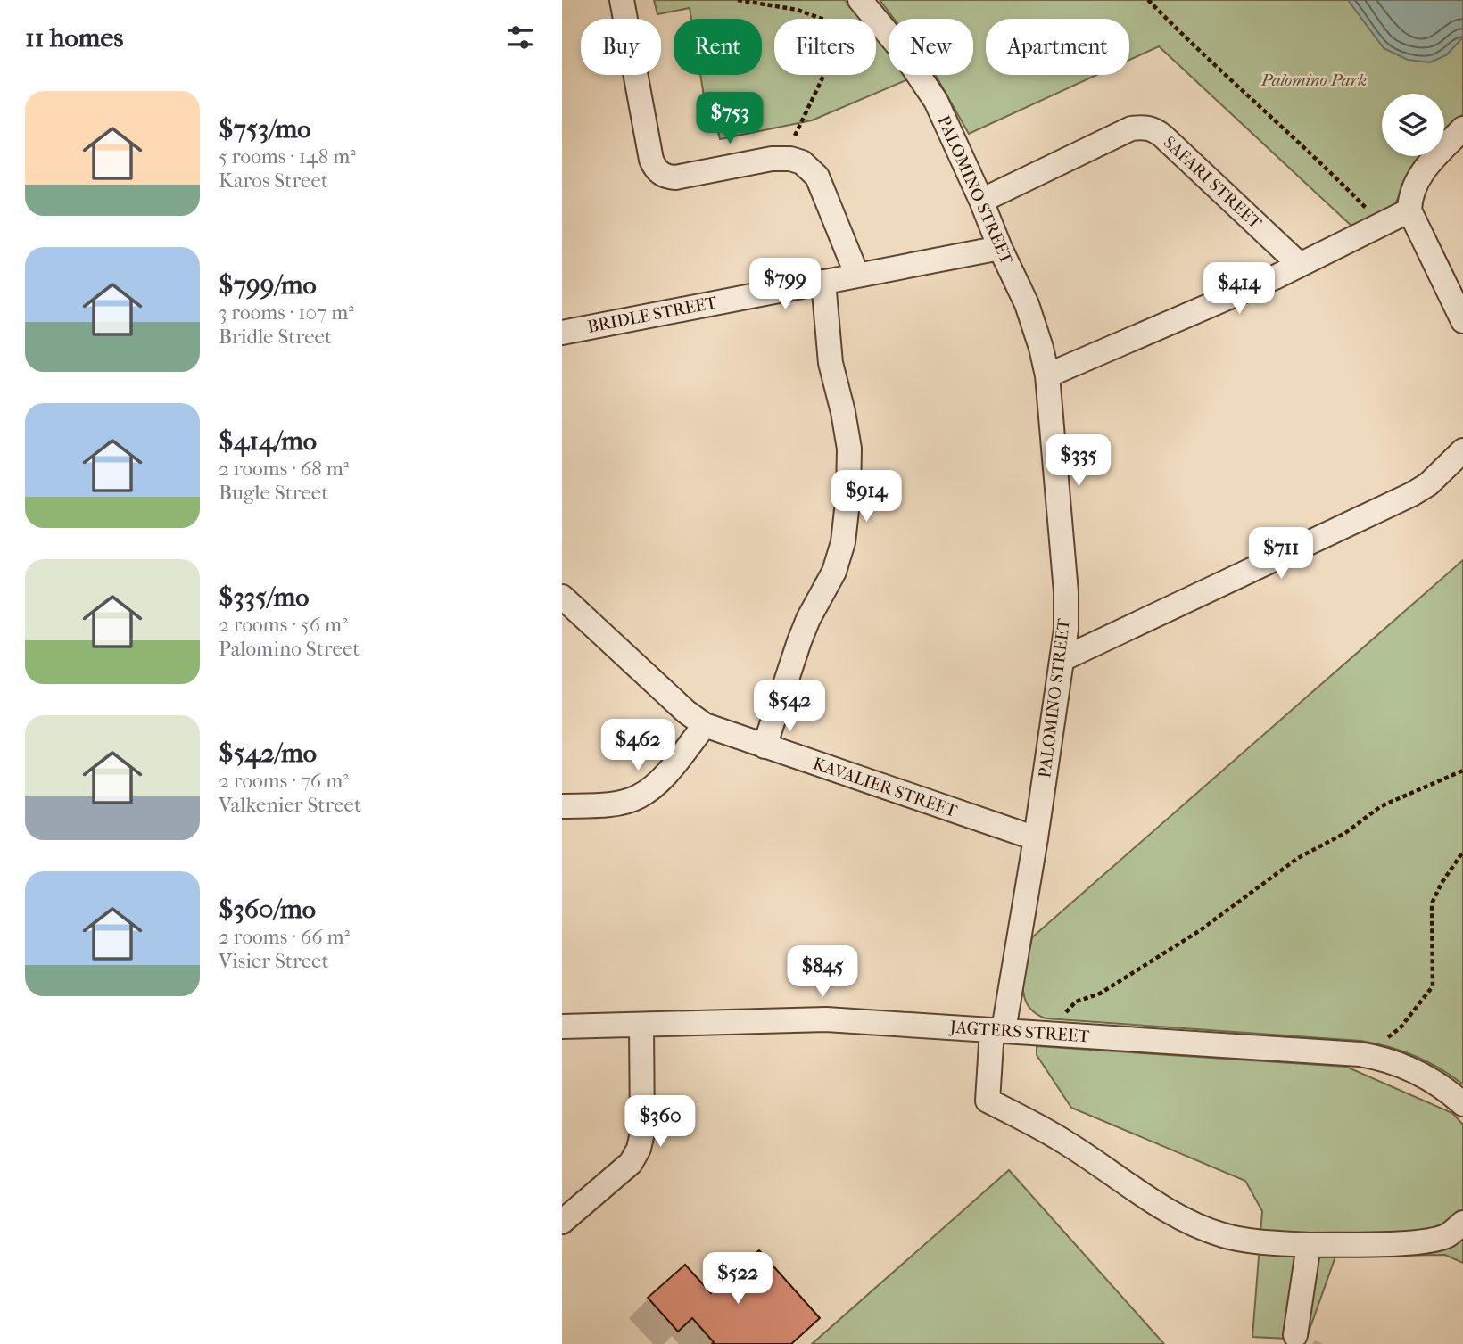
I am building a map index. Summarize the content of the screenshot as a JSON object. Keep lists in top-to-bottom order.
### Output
{
  "streets": {
    "street": [
      "SAFARI STREET",
      "PALOMINO STREET",
      "BRIDLE STREET",
      "KAVALIER STREET",
      "JAGTERS STREET"
    ]
  },
  "crossings": [
    ["SAFARI STREET", "PALOMINO STREET"],
    ["PALOMINO STREET", "BRIDLE STREET"],
    ["PALOMINO STREET", "KAVALIER STREET"],
    ["PALOMINO STREET", "JAGTERS STREET"]
  ],
  "parks": ["Palomino Park"],
  "page": {
    "heading": "11 homes",
    "chip": [
      "Buy",
      "Rent",
      "Filters",
      "New",
      "Apartment"
    ],
    "list": [
      {
        "name": "$753/mo",
        "note": "5 rooms · 148 m² · Karos Street"
      },
      {
        "name": "$799/mo",
        "note": "3 rooms · 107 m² · Bridle Street"
      },
      {
        "name": "$414/mo",
        "note": "2 rooms · 68 m² · Bugle Street"
      },
      {
        "name": "$335/mo",
        "note": "2 rooms · 56 m² · Palomino Street"
      },
      {
        "name": "$542/mo",
        "note": "2 rooms · 76 m² · Valkenier Street"
      },
      {
        "name": "$360/mo",
        "note": "2 rooms · 66 m² · Visier Street"
      }
    ],
    "price": [
      "$753",
      "$799",
      "$414",
      "$335",
      "$914",
      "$711",
      "$542",
      "$462",
      "$845",
      "$360",
      "$522"
    ]
  }
}
